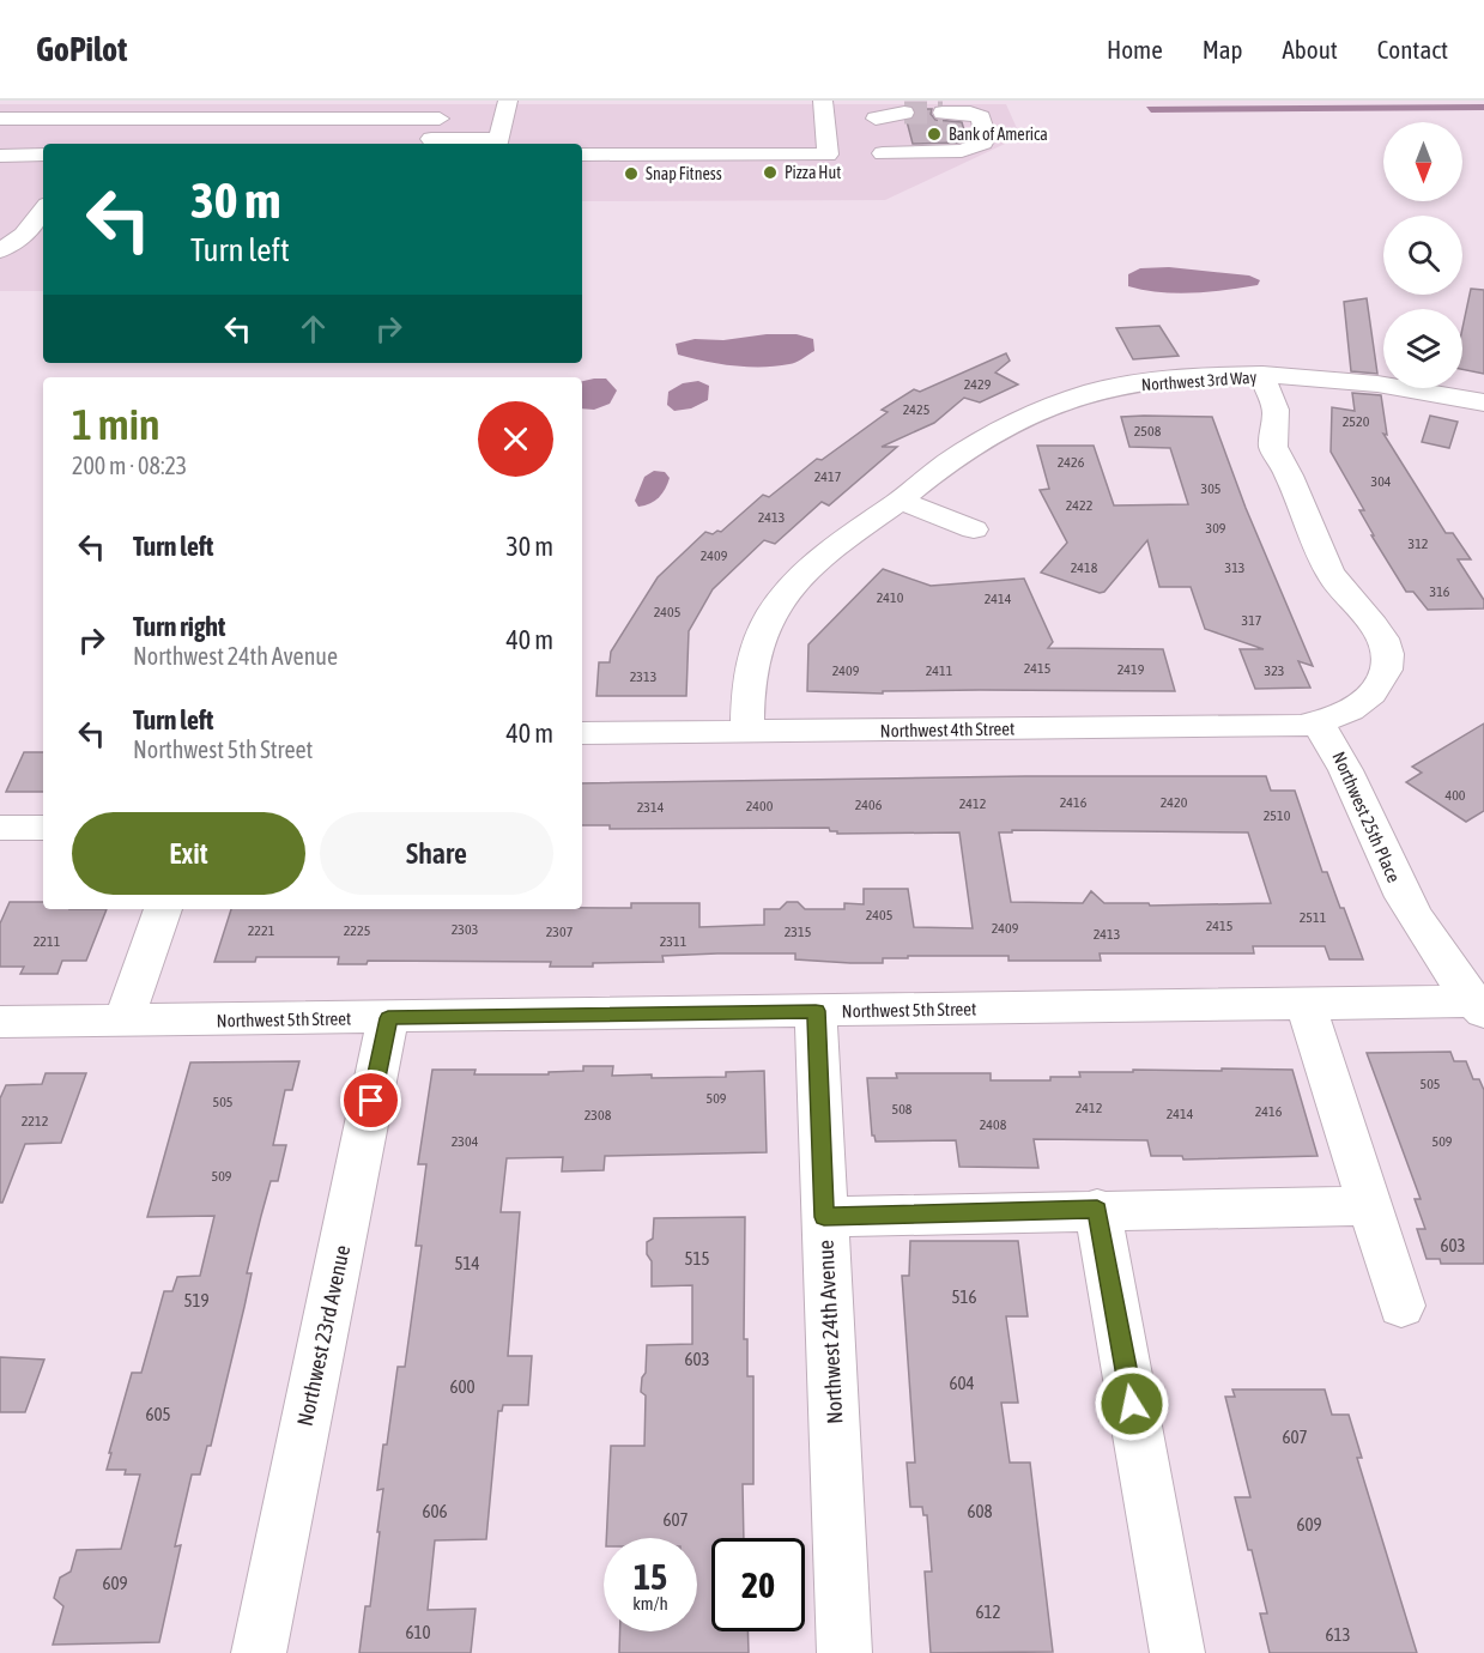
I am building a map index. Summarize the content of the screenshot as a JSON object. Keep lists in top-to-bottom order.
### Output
{
  "streets": {
    "street": [
      "Northwest 3rd Way",
      "Northwest 4th Street",
      "Northwest 25th Place",
      "Northwest 5th Street",
      "Northwest 24th Avenue",
      "Northwest 23rd Avenue"
    ]
  },
  "crossings": [
    ["Northwest 3rd Way", "Northwest 4th Street"],
    ["Northwest 4th Street", "Northwest 25th Place"],
    ["Northwest 25th Place", "Northwest 5th Street"],
    ["Northwest 5th Street", "Northwest 24th Avenue"],
    ["Northwest 5th Street", "Northwest 23rd Avenue"]
  ],
  "places": ["Bank of America", "Pizza Hut", "Snap Fitness"],
  "house_numbers": [
    "2429",
    "2425",
    "2520",
    "2508",
    "2426",
    "2417",
    "304",
    "305",
    "2422",
    "2413",
    "309",
    "312",
    "2409",
    "2418",
    "313",
    "316",
    "2410",
    "2414",
    "2405",
    "317",
    "2415",
    "2419",
    "2409",
    "2411",
    "323",
    "2313",
    "400",
    "2416",
    "2420",
    "2412",
    "2406",
    "2400",
    "2314",
    "2510",
    "2405",
    "2511",
    "2415",
    "2409",
    "2303",
    "2221",
    "2225",
    "2307",
    "2315",
    "2413",
    "2211",
    "2311",
    "505",
    "509",
    "505",
    "2412",
    "508",
    "2416",
    "2414",
    "2308",
    "2212",
    "2408",
    "2304",
    "509",
    "509",
    "603",
    "515",
    "514",
    "516",
    "519",
    "603",
    "604",
    "600",
    "605",
    "607",
    "606",
    "608",
    "607",
    "609",
    "609",
    "612",
    "610",
    "613"
  ],
  "north": "bottom",
  "page": {
    "header": "GoPilot",
    "nav": [
      "Home",
      "Map",
      "About",
      "Contact"
    ],
    "turn": ["30 m", "Turn left"],
    "heading": ["1 min", "200 m · 08:23"],
    "list": [
      {
        "name": "Turn left",
        "value": "30 m"
      },
      {
        "name": "Turn right",
        "note": "Northwest 24th Avenue",
        "value": "40 m"
      },
      {
        "name": "Turn left",
        "note": "Northwest 5th Street",
        "value": "40 m"
      }
    ],
    "buttons": ["Exit", "Share"],
    "speed": "15 km/h",
    "limit": "20"
  }
}
